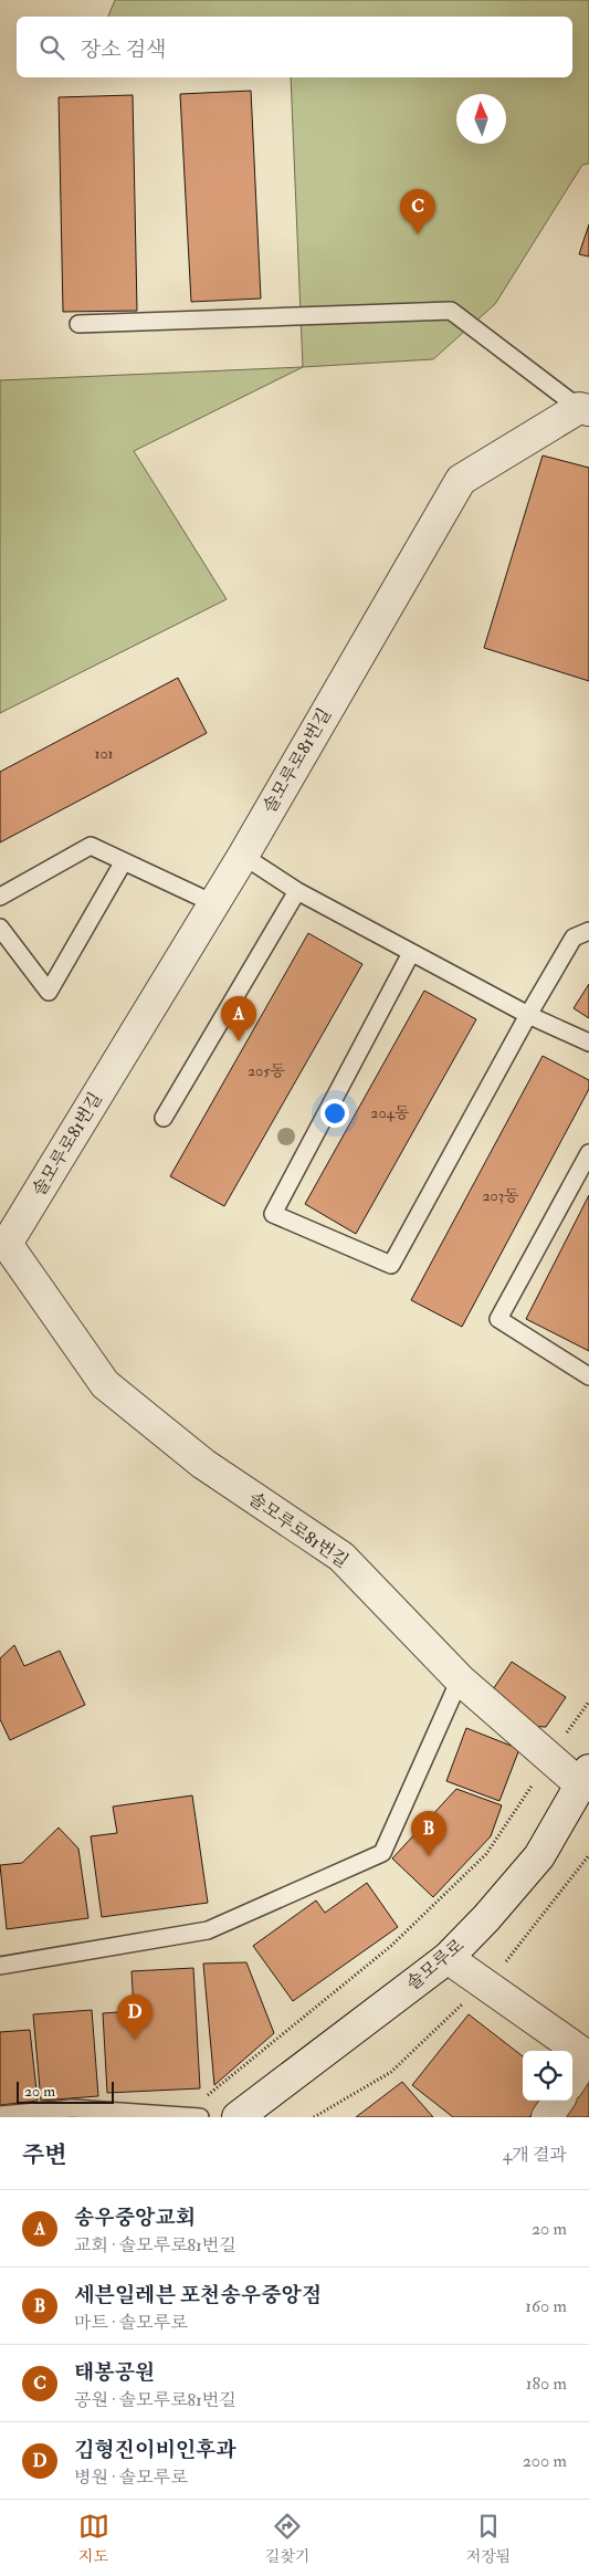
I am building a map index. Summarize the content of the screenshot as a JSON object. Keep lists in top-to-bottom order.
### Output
{
  "streets": {
    "street": ["솔모루로81번길", "솔모루로"]
  },
  "crossings": [
    ["솔모루로81번길", "솔모루로"]
  ],
  "house_numbers": [
    "101",
    "205동",
    "204동",
    "203동"
  ],
  "scale_bar": "20 m",
  "north": "top",
  "page": {
    "search": "장소 검색",
    "pins": [
      "C",
      "A",
      "B",
      "D"
    ],
    "scale": "20 m",
    "heading": ["주변", "4개 결과"],
    "list": [
      {
        "mark": "A",
        "name": "송우중앙교회",
        "note": "교회 · 솔모루로81번길",
        "value": "20 m"
      },
      {
        "mark": "B",
        "name": "세븐일레븐 포천송우중앙점",
        "note": "마트 · 솔모루로",
        "value": "160 m"
      },
      {
        "mark": "C",
        "name": "태봉공원",
        "note": "공원 · 솔모루로81번길",
        "value": "180 m"
      },
      {
        "mark": "D",
        "name": "김형진이비인후과",
        "note": "병원 · 솔모루로",
        "value": "200 m"
      }
    ],
    "nav": ["지도", "길찾기", "저장됨"]
  }
}
